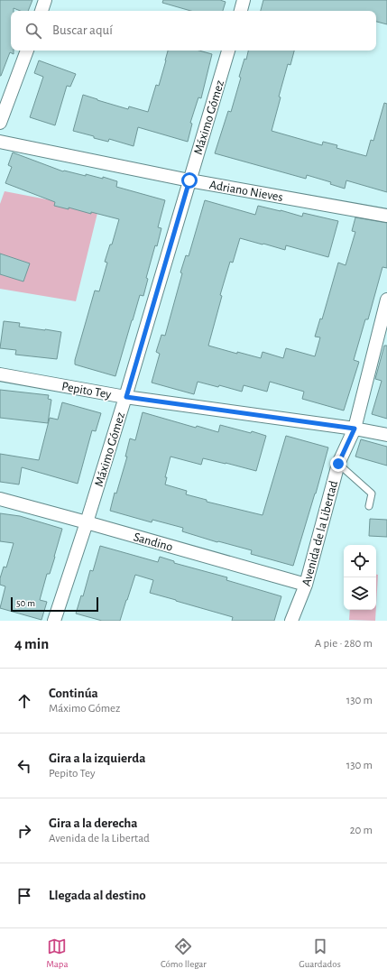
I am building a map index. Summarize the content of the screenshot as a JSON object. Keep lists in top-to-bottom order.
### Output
{
  "streets": {
    "street": [
      "Máximo Gómez",
      "Adriano Nieves",
      "Pepito Tey",
      "Avenida de la Libertad",
      "Sandino"
    ]
  },
  "crossings": [
    ["Máximo Gómez", "Adriano Nieves"],
    ["Máximo Gómez", "Pepito Tey"],
    ["Máximo Gómez", "Sandino"],
    ["Pepito Tey", "Avenida de la Libertad"],
    ["Avenida de la Libertad", "Sandino"]
  ],
  "scale_bar": "50 m",
  "page": {
    "search": "Buscar aquí",
    "scale": "50 m",
    "heading": ["4 min", "A pie · 280 m"],
    "list": [
      ["Continúa", "Máximo Gómez", "130 m"],
      ["Gira a la izquierda", "Pepito Tey", "130 m"],
      ["Gira a la derecha", "Avenida de la Libertad", "20 m"],
      "Llegada al destino"
    ],
    "nav": ["Mapa", "Cómo llegar", "Guardados"]
  }
}
